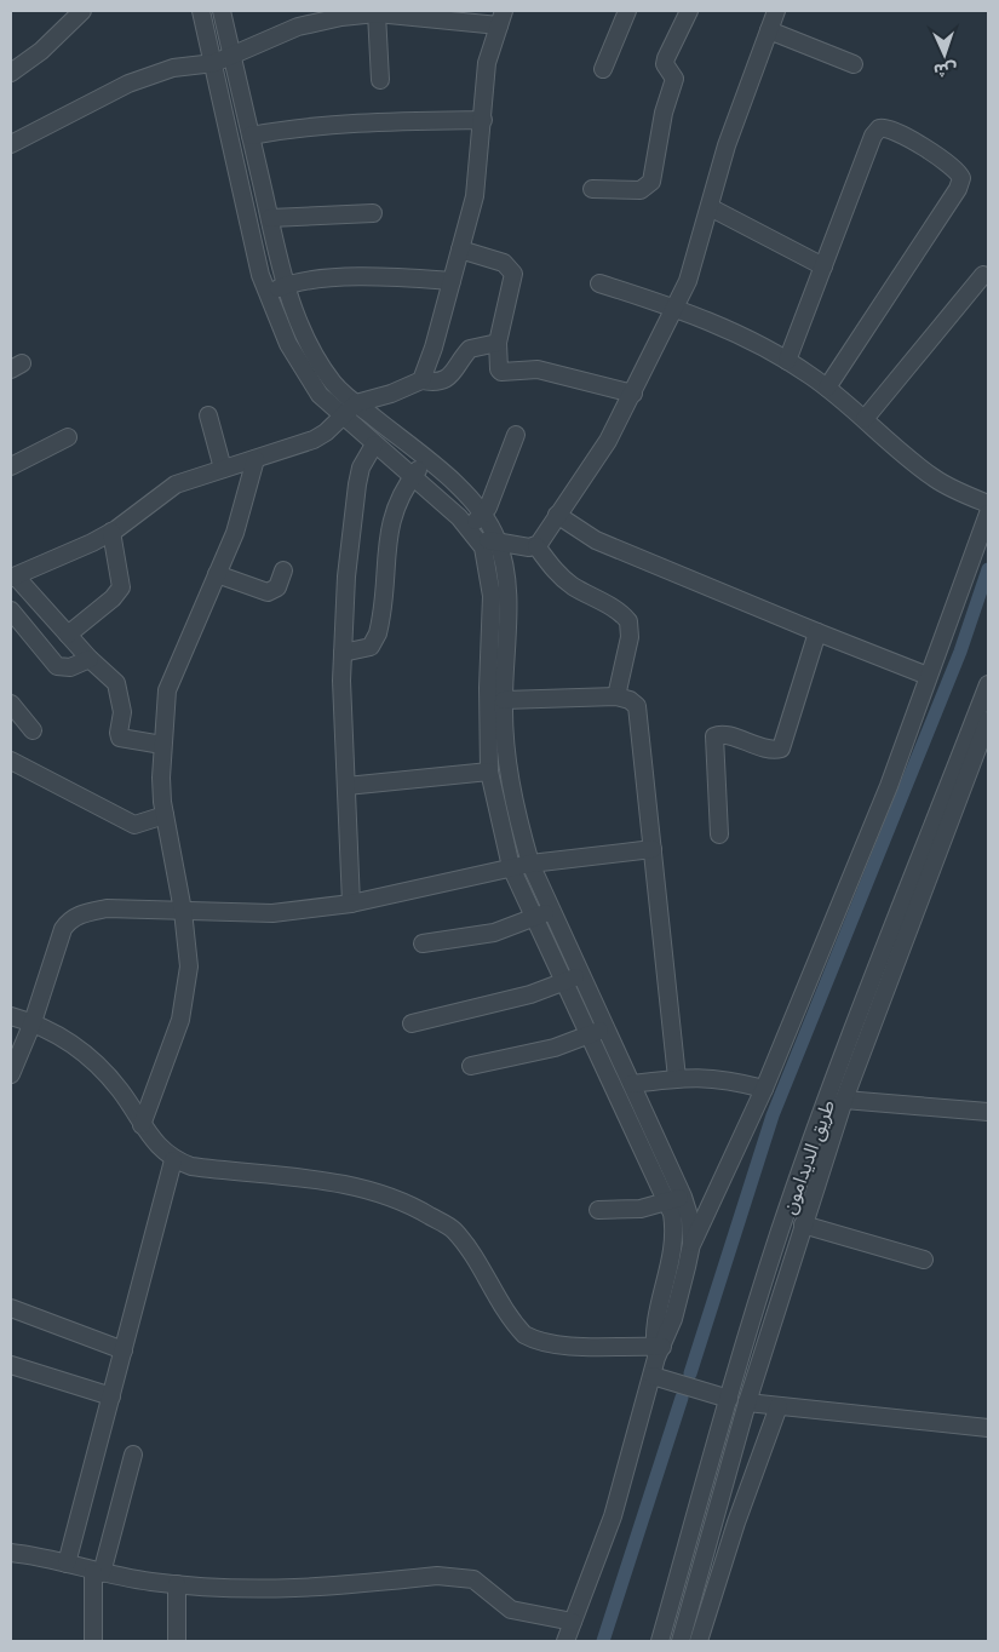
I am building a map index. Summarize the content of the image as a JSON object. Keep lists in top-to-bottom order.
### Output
{
  "streets": {
    "street": ["طريق الديدامون"]
  },
  "north": "bottom"
}
